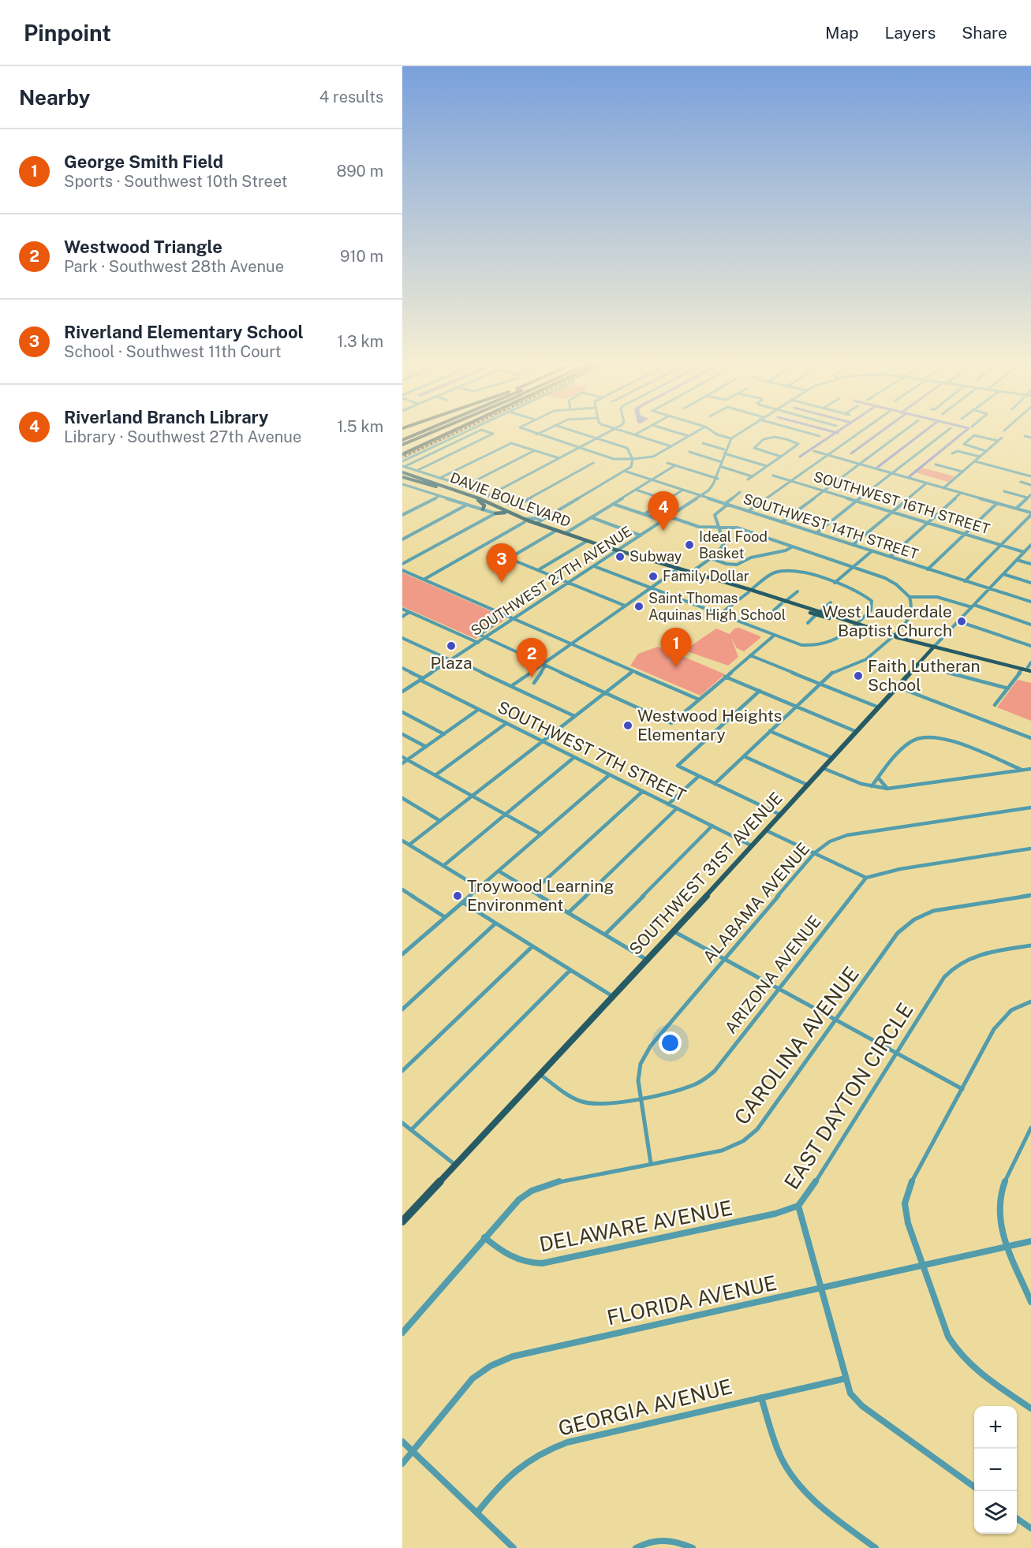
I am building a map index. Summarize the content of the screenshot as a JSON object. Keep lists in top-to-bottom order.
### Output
{
  "streets": {
    "main road": ["DAVIE BOULEVARD", "SOUTHWEST 31ST AVENUE"],
    "street": [
      "SOUTHWEST 16TH STREET",
      "SOUTHWEST 14TH STREET",
      "SOUTHWEST 27TH AVENUE",
      "SOUTHWEST 7TH STREET",
      "ALABAMA AVENUE",
      "ARIZONA AVENUE",
      "CAROLINA AVENUE",
      "EAST DAYTON CIRCLE",
      "DELAWARE AVENUE",
      "FLORIDA AVENUE",
      "GEORGIA AVENUE"
    ]
  },
  "crossings": [
    ["DAVIE BOULEVARD", "SOUTHWEST 27TH AVENUE"],
    ["DAVIE BOULEVARD", "SOUTHWEST 31ST AVENUE"],
    ["SOUTHWEST 16TH STREET", "SOUTHWEST 31ST AVENUE"],
    ["SOUTHWEST 14TH STREET", "SOUTHWEST 27TH AVENUE"],
    ["SOUTHWEST 14TH STREET", "SOUTHWEST 31ST AVENUE"],
    ["SOUTHWEST 27TH AVENUE", "SOUTHWEST 7TH STREET"],
    ["SOUTHWEST 7TH STREET", "SOUTHWEST 31ST AVENUE"],
    ["SOUTHWEST 31ST AVENUE", "ARIZONA AVENUE"],
    ["ALABAMA AVENUE", "ARIZONA AVENUE"],
    ["ALABAMA AVENUE", "CAROLINA AVENUE"],
    ["CAROLINA AVENUE", "DELAWARE AVENUE"],
    ["EAST DAYTON CIRCLE", "DELAWARE AVENUE"],
    ["EAST DAYTON CIRCLE", "FLORIDA AVENUE"],
    ["EAST DAYTON CIRCLE", "GEORGIA AVENUE"]
  ],
  "places": [
    "Ideal Food Basket",
    "Subway",
    "Family Dollar",
    "Saint Thomas Aquinas High School",
    "West Lauderdale Baptist Church",
    "Plaza",
    "Faith Lutheran School",
    "Westwood Heights Elementary",
    "Troywood Learning Environment"
  ],
  "page": {
    "header": "Pinpoint",
    "nav": ["Map", "Layers", "Share"],
    "heading": ["Nearby", "4 results"],
    "list": [
      {
        "mark": "1",
        "name": "George Smith Field",
        "note": "Sports · Southwest 10th Street",
        "value": "890 m"
      },
      {
        "mark": "2",
        "name": "Westwood Triangle",
        "note": "Park · Southwest 28th Avenue",
        "value": "910 m"
      },
      {
        "mark": "3",
        "name": "Riverland Elementary School",
        "note": "School · Southwest 11th Court",
        "value": "1.3 km"
      },
      {
        "mark": "4",
        "name": "Riverland Branch Library",
        "note": "Library · Southwest 27th Avenue",
        "value": "1.5 km"
      }
    ],
    "pins": [
      "4",
      "3",
      "1",
      "2"
    ],
    "map_buttons": ["+", "−"]
  }
}
